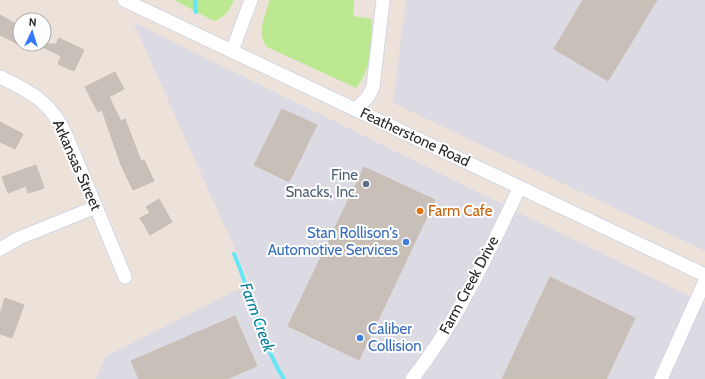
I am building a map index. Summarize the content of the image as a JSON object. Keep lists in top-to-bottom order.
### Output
{
  "streets": {
    "street": ["Featherstone Road", "Arkansas Street", "Farm Creek Drive"]
  },
  "crossings": [
    ["Featherstone Road", "Farm Creek Drive"]
  ],
  "water": ["Farm Creek"],
  "places": [
    "Fine Snacks, Inc.",
    "Farm Cafe",
    "Stan Rollison's Automotive Services",
    "Caliber Collision"
  ],
  "north": "top"
}
